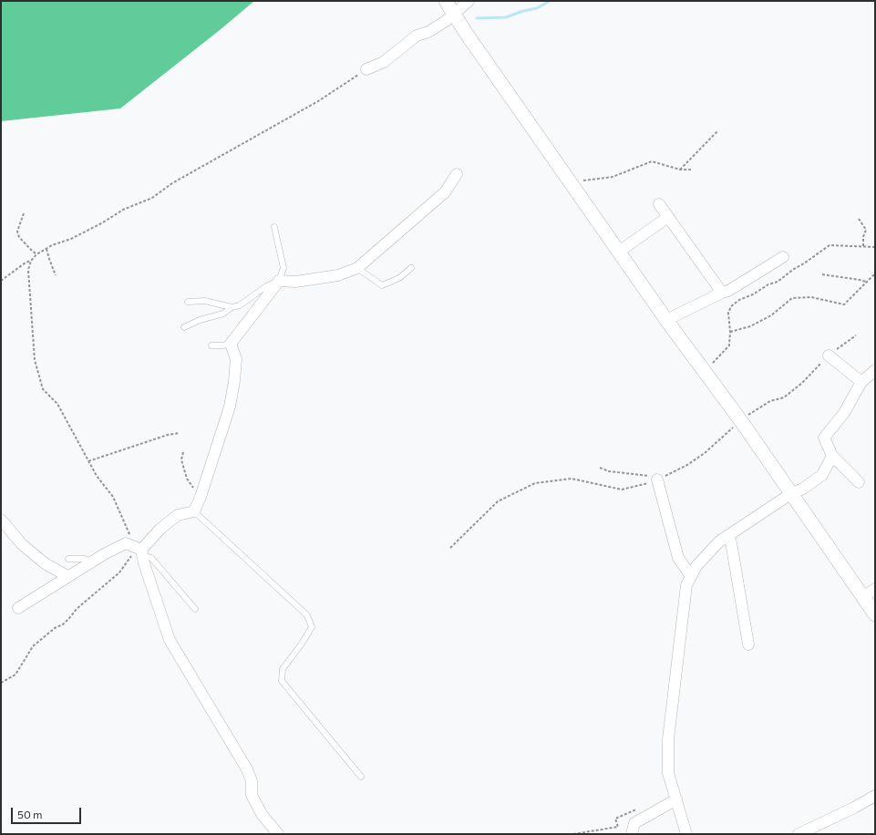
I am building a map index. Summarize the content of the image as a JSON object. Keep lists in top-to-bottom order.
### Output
{
  "scale_bar": "50 m"
}
